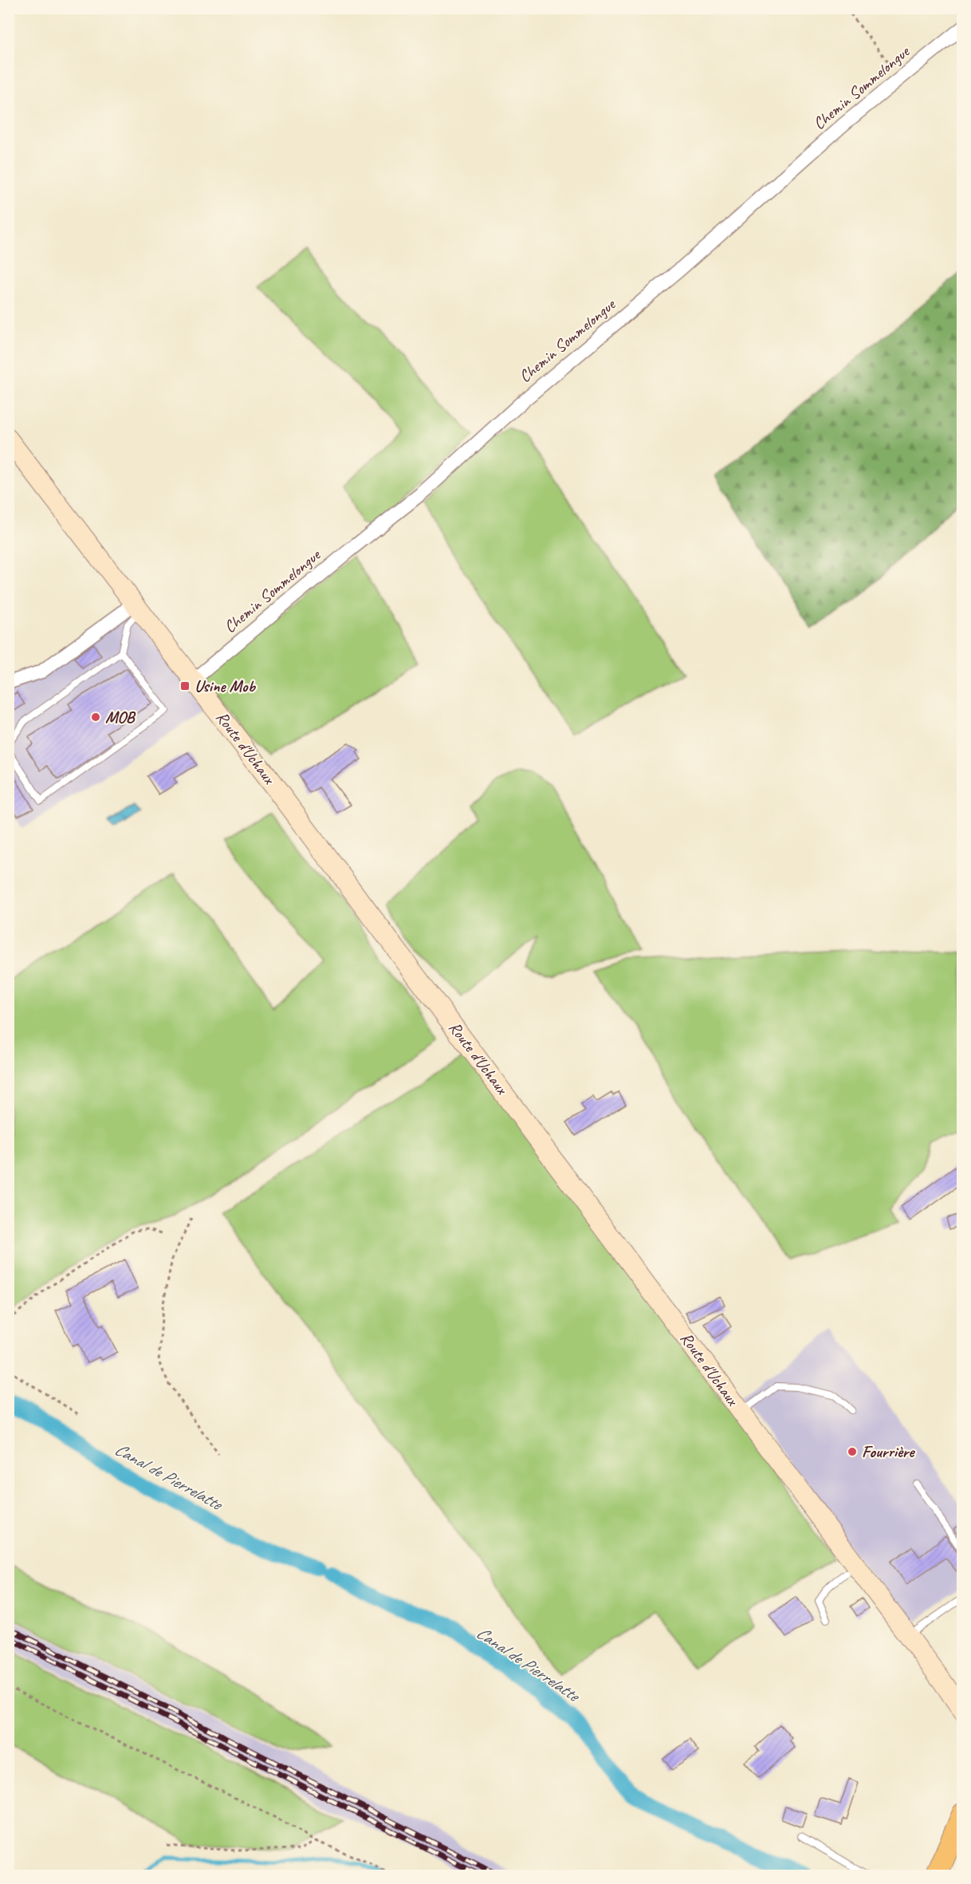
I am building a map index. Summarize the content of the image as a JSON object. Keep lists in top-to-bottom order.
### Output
{
  "streets": {
    "main road": ["Route d'Uchaux"],
    "street": ["Chemin Sommelongue"]
  },
  "crossings": [
    ["Chemin Sommelongue", "Route d'Uchaux"]
  ],
  "water": ["Canal de Pierrelatte"],
  "places": {
    "transit": ["Usine Mob"],
    "other": ["MOB", "Fourrière"]
  }
}
